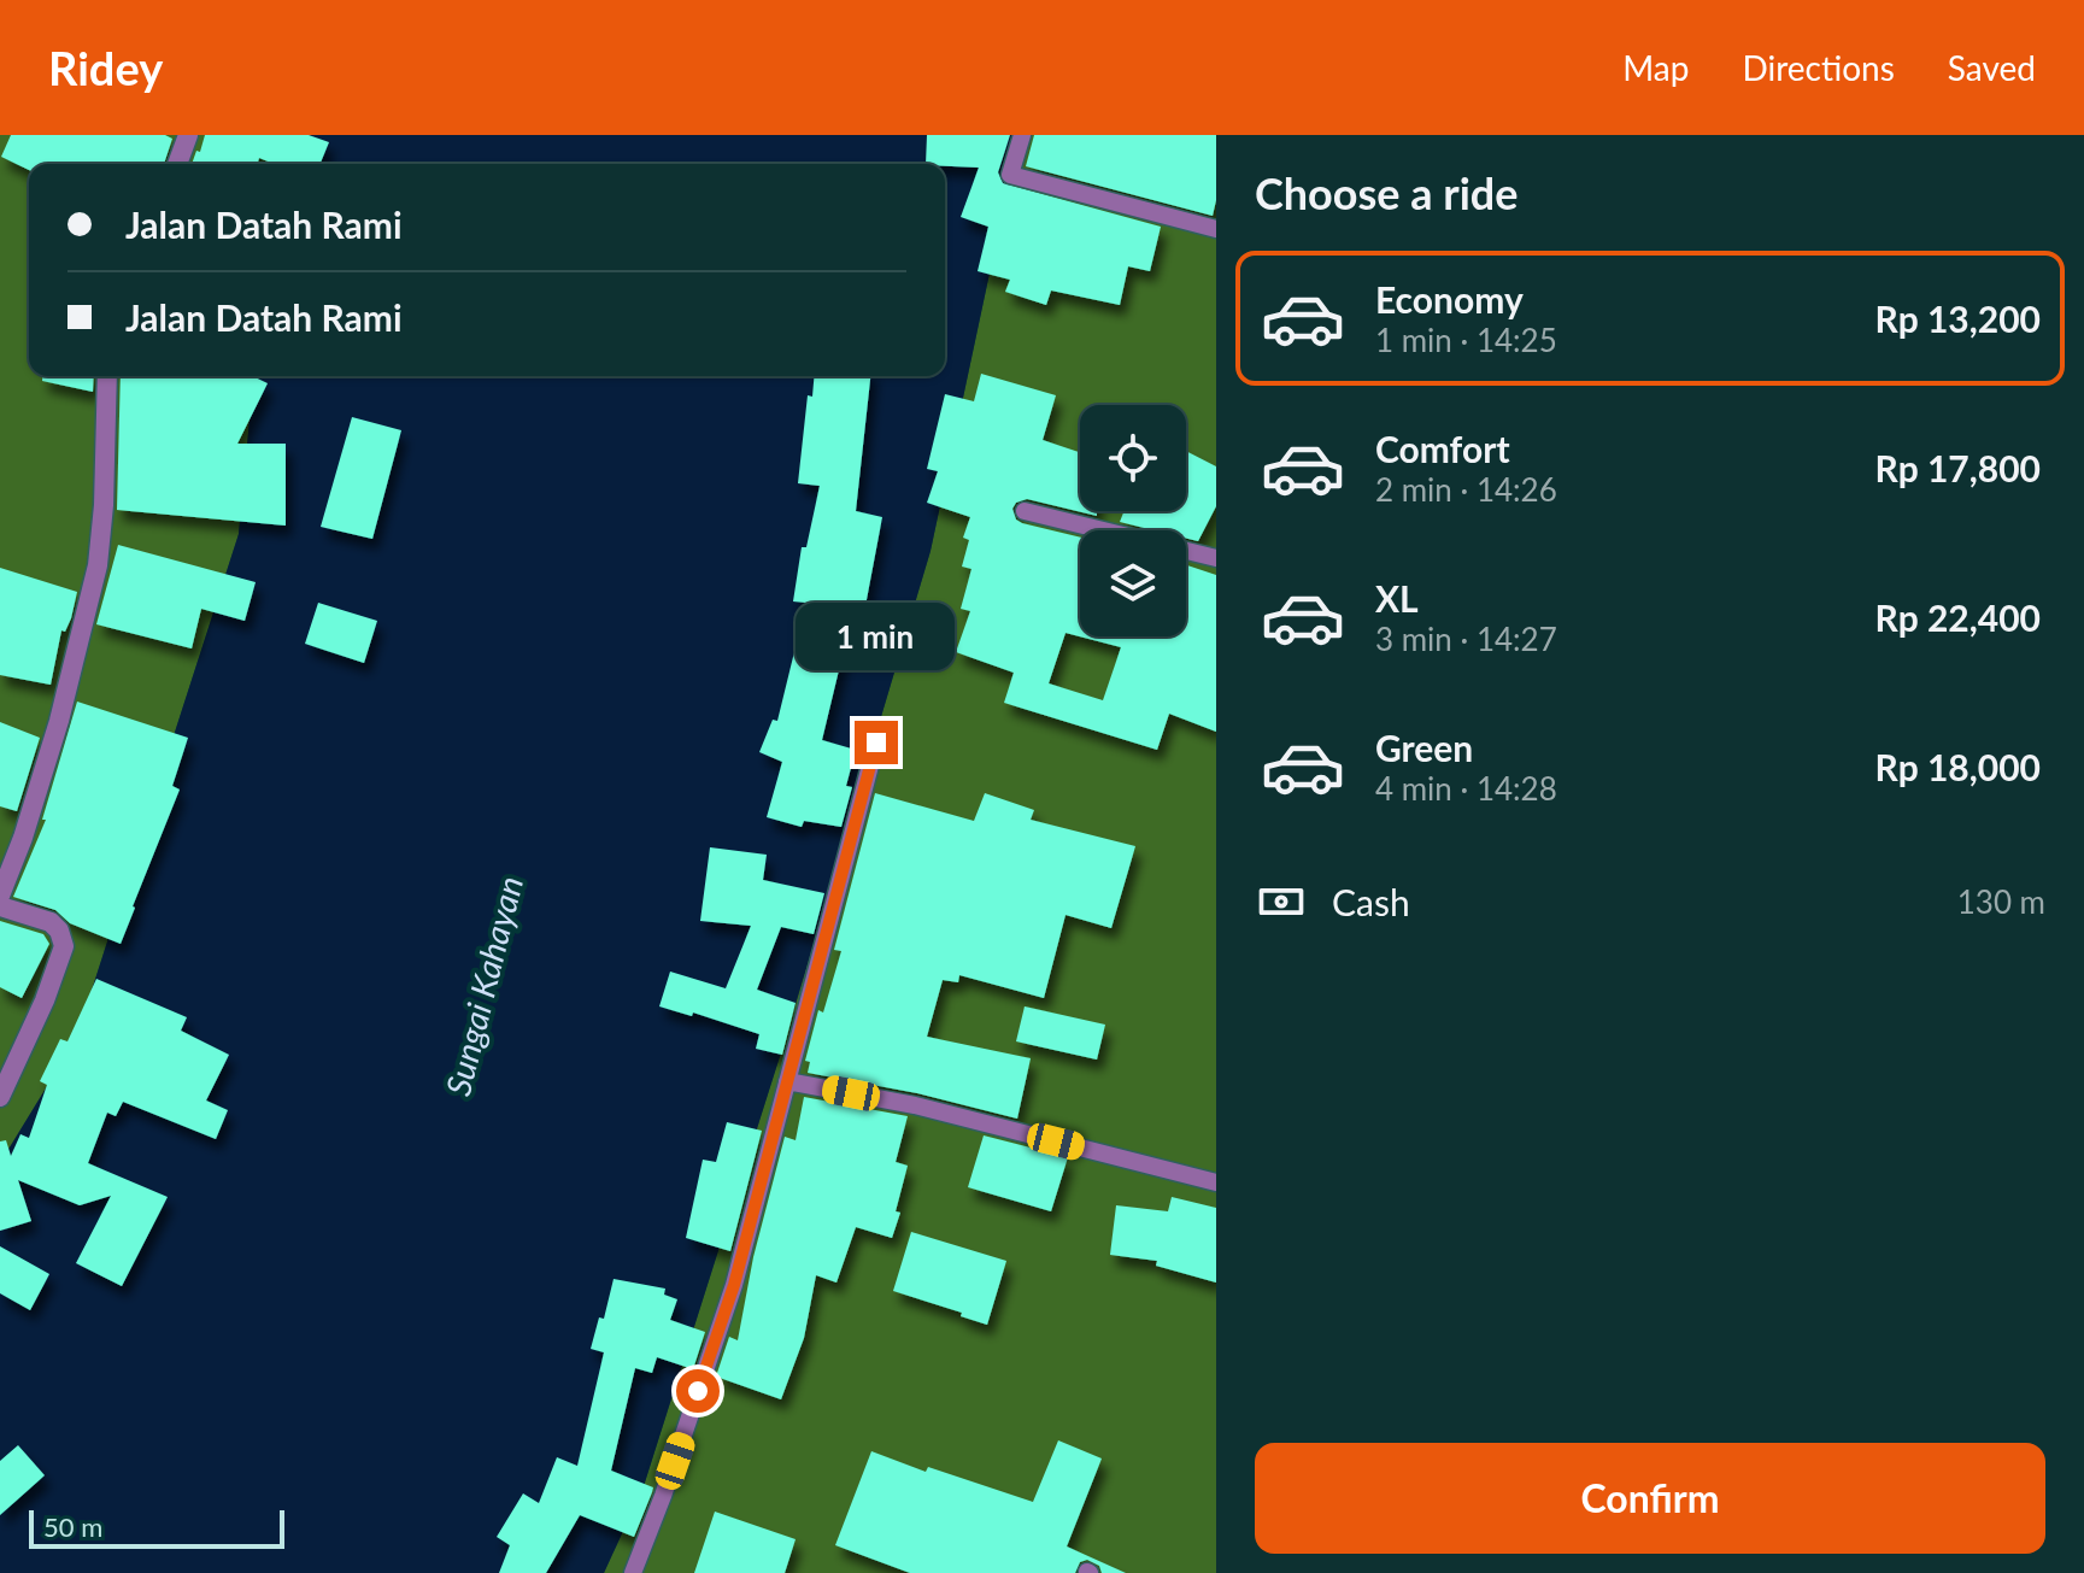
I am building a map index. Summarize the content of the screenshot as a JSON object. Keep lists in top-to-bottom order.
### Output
{
  "water": ["Sungai Kahayan"],
  "scale_bar": "50 m",
  "page": {
    "header": "Ridey",
    "nav": ["Map", "Directions", "Saved"],
    "heading": "Choose a ride",
    "banner": ["Jalan Datah Rami", "Jalan Datah Rami"],
    "list": [
      {
        "name": "Economy",
        "note": "1 min · 14:25",
        "value": "Rp 13,200"
      },
      {
        "name": "Comfort",
        "note": "2 min · 14:26",
        "value": "Rp 17,800"
      },
      {
        "name": "XL",
        "note": "3 min · 14:27",
        "value": "Rp 22,400"
      },
      {
        "name": "Green",
        "note": "4 min · 14:28",
        "value": "Rp 18,000"
      }
    ],
    "bubble": "1 min",
    "pay": ["Cash", "130 m"],
    "buttons": "Confirm",
    "scale": "50 m"
  }
}
